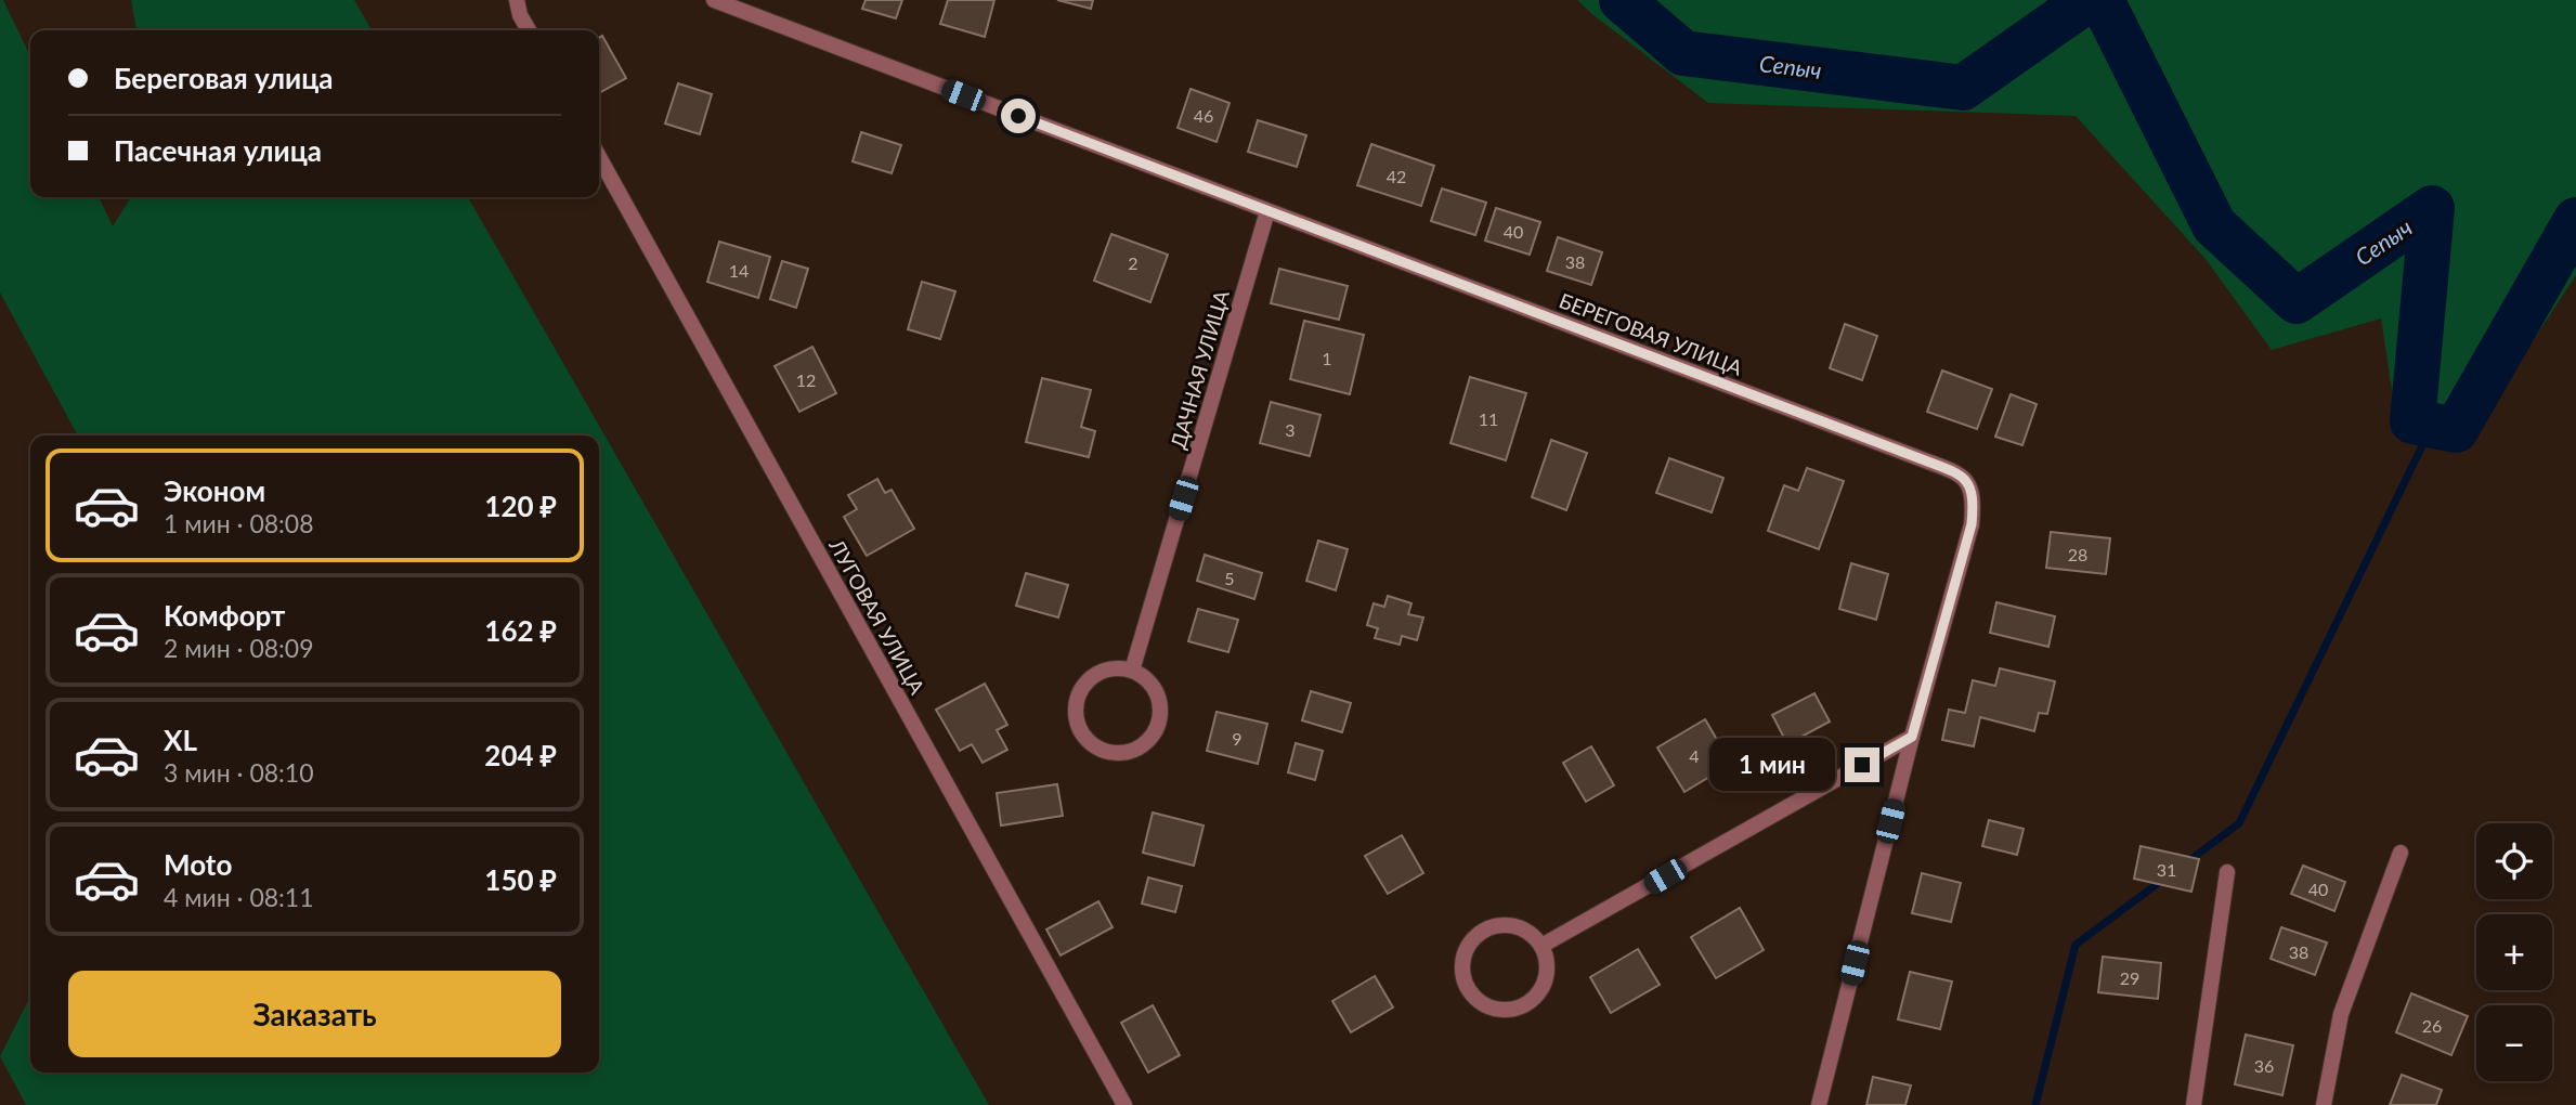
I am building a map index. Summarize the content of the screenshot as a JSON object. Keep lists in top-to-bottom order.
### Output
{
  "streets": {
    "street": ["БЕРЕГОВАЯ УЛИЦА", "ДАЧНАЯ УЛИЦА", "ЛУГОВАЯ УЛИЦА"]
  },
  "crossings": [
    ["БЕРЕГОВАЯ УЛИЦА", "ДАЧНАЯ УЛИЦА"]
  ],
  "water": ["Сепыч"],
  "house_numbers": [
    "46",
    "42",
    "40",
    "38",
    "2",
    "14",
    "1",
    "12",
    "11",
    "3",
    "28",
    "5",
    "9",
    "4",
    "31",
    "40",
    "38",
    "29",
    "26",
    "36"
  ],
  "page": {
    "banner": ["Береговая улица", "Пасечная улица"],
    "list": [
      {
        "name": "Эконом",
        "note": "1 мин · 08:08",
        "value": "120 ₽"
      },
      {
        "name": "Комфорт",
        "note": "2 мин · 08:09",
        "value": "162 ₽"
      },
      {
        "name": "XL",
        "note": "3 мин · 08:10",
        "value": "204 ₽"
      },
      {
        "name": "Moto",
        "note": "4 мин · 08:11",
        "value": "150 ₽"
      }
    ],
    "bubble": "1 мин",
    "map_buttons": ["+", "−"],
    "buttons": "Заказать"
  }
}
